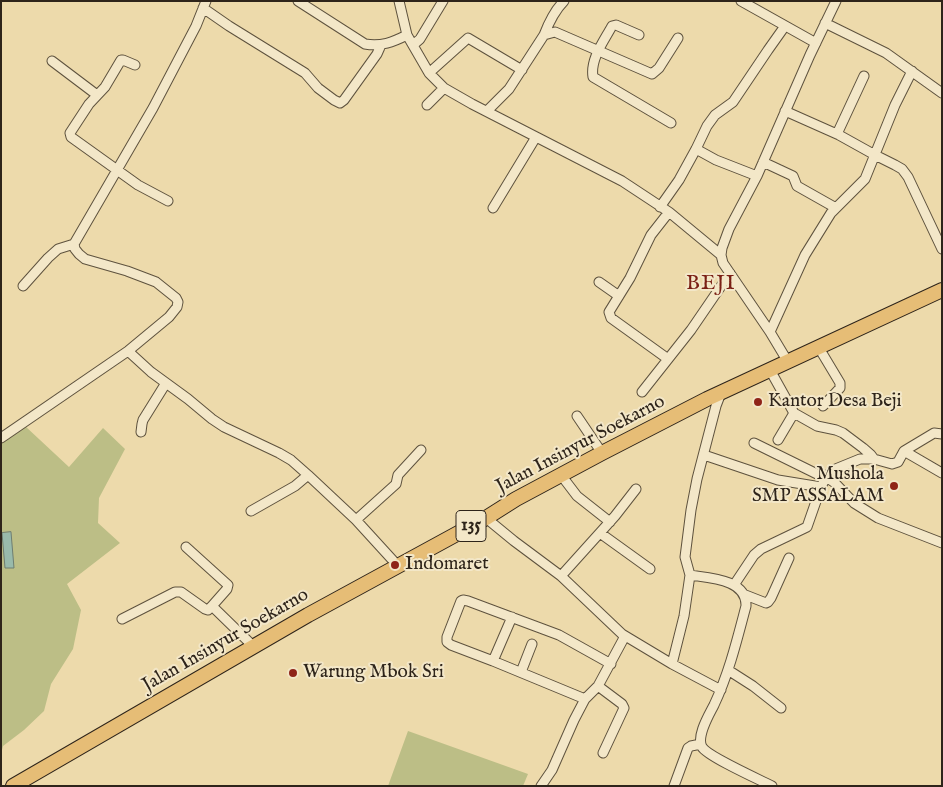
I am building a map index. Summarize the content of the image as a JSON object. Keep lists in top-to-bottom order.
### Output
{
  "streets": {
    "main road": ["Jalan Insinyur Soekarno", "135"]
  },
  "districts": ["BEJI"],
  "places": [
    "Kantor Desa Beji",
    "Mushola SMP ASSALAM",
    "Indomaret",
    "Warung Mbok Sri"
  ]
}
